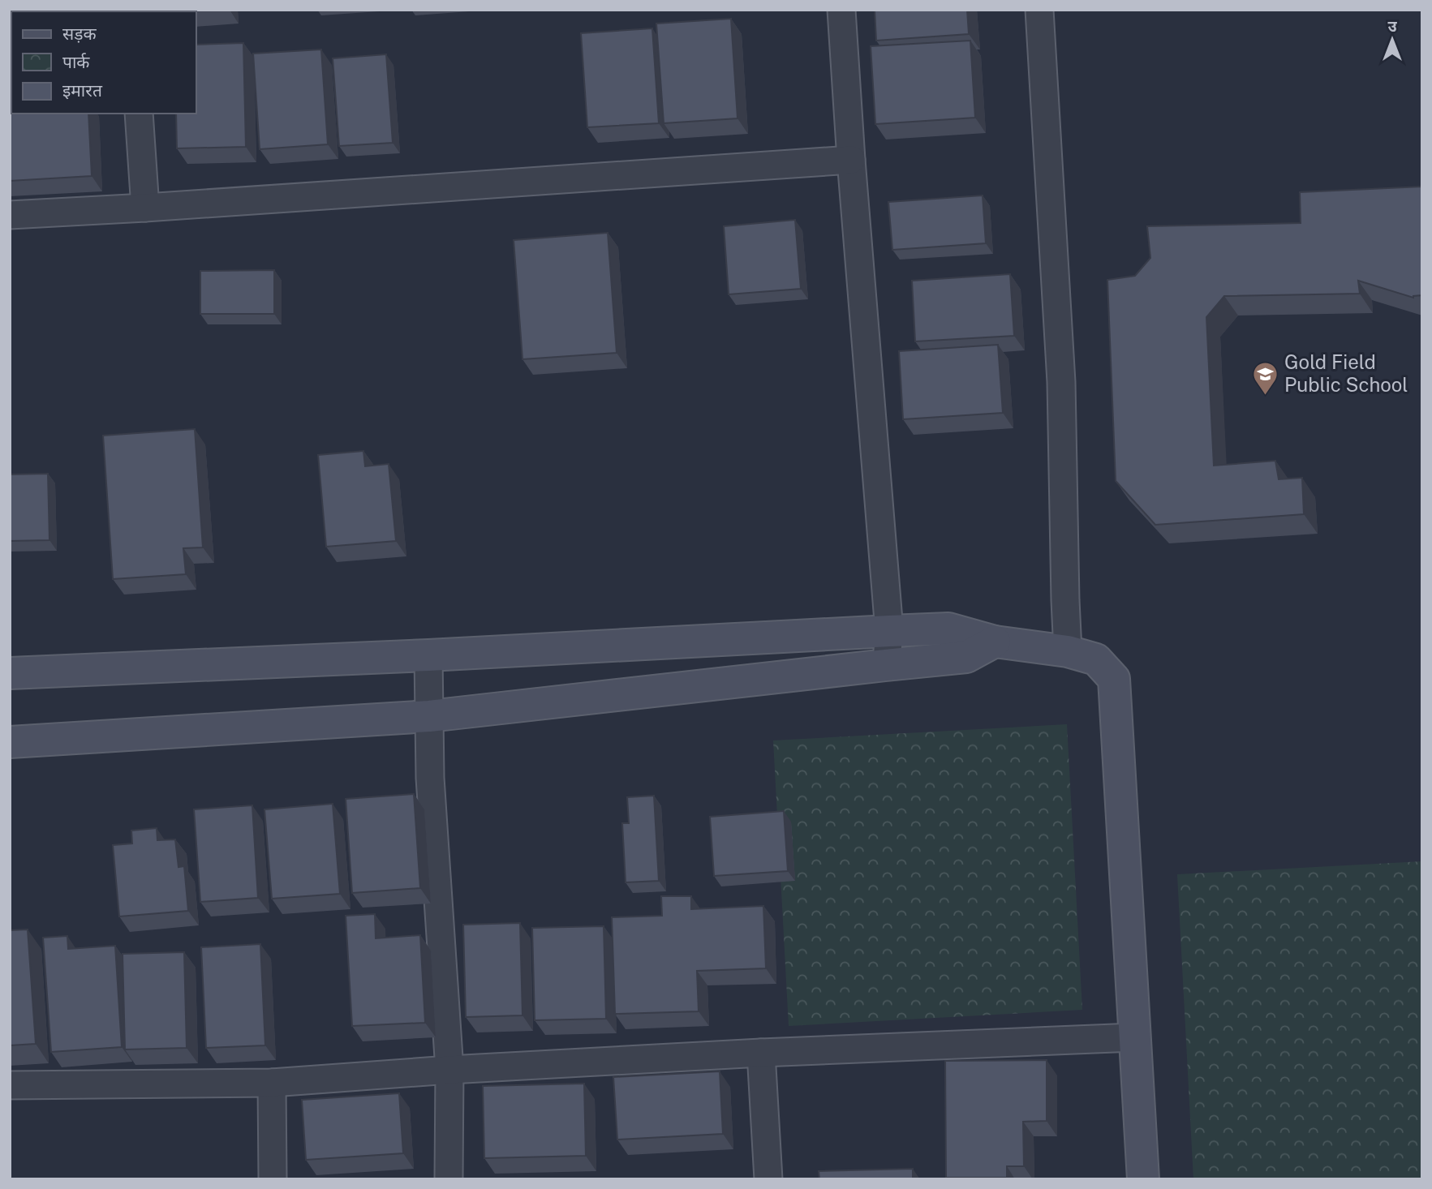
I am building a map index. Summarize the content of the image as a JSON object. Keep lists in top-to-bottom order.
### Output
{
  "places": {
    "school or university": ["Gold Field Public School"]
  },
  "legend": ["सड़क", "पार्क", "इमारत"],
  "north": "top"
}
